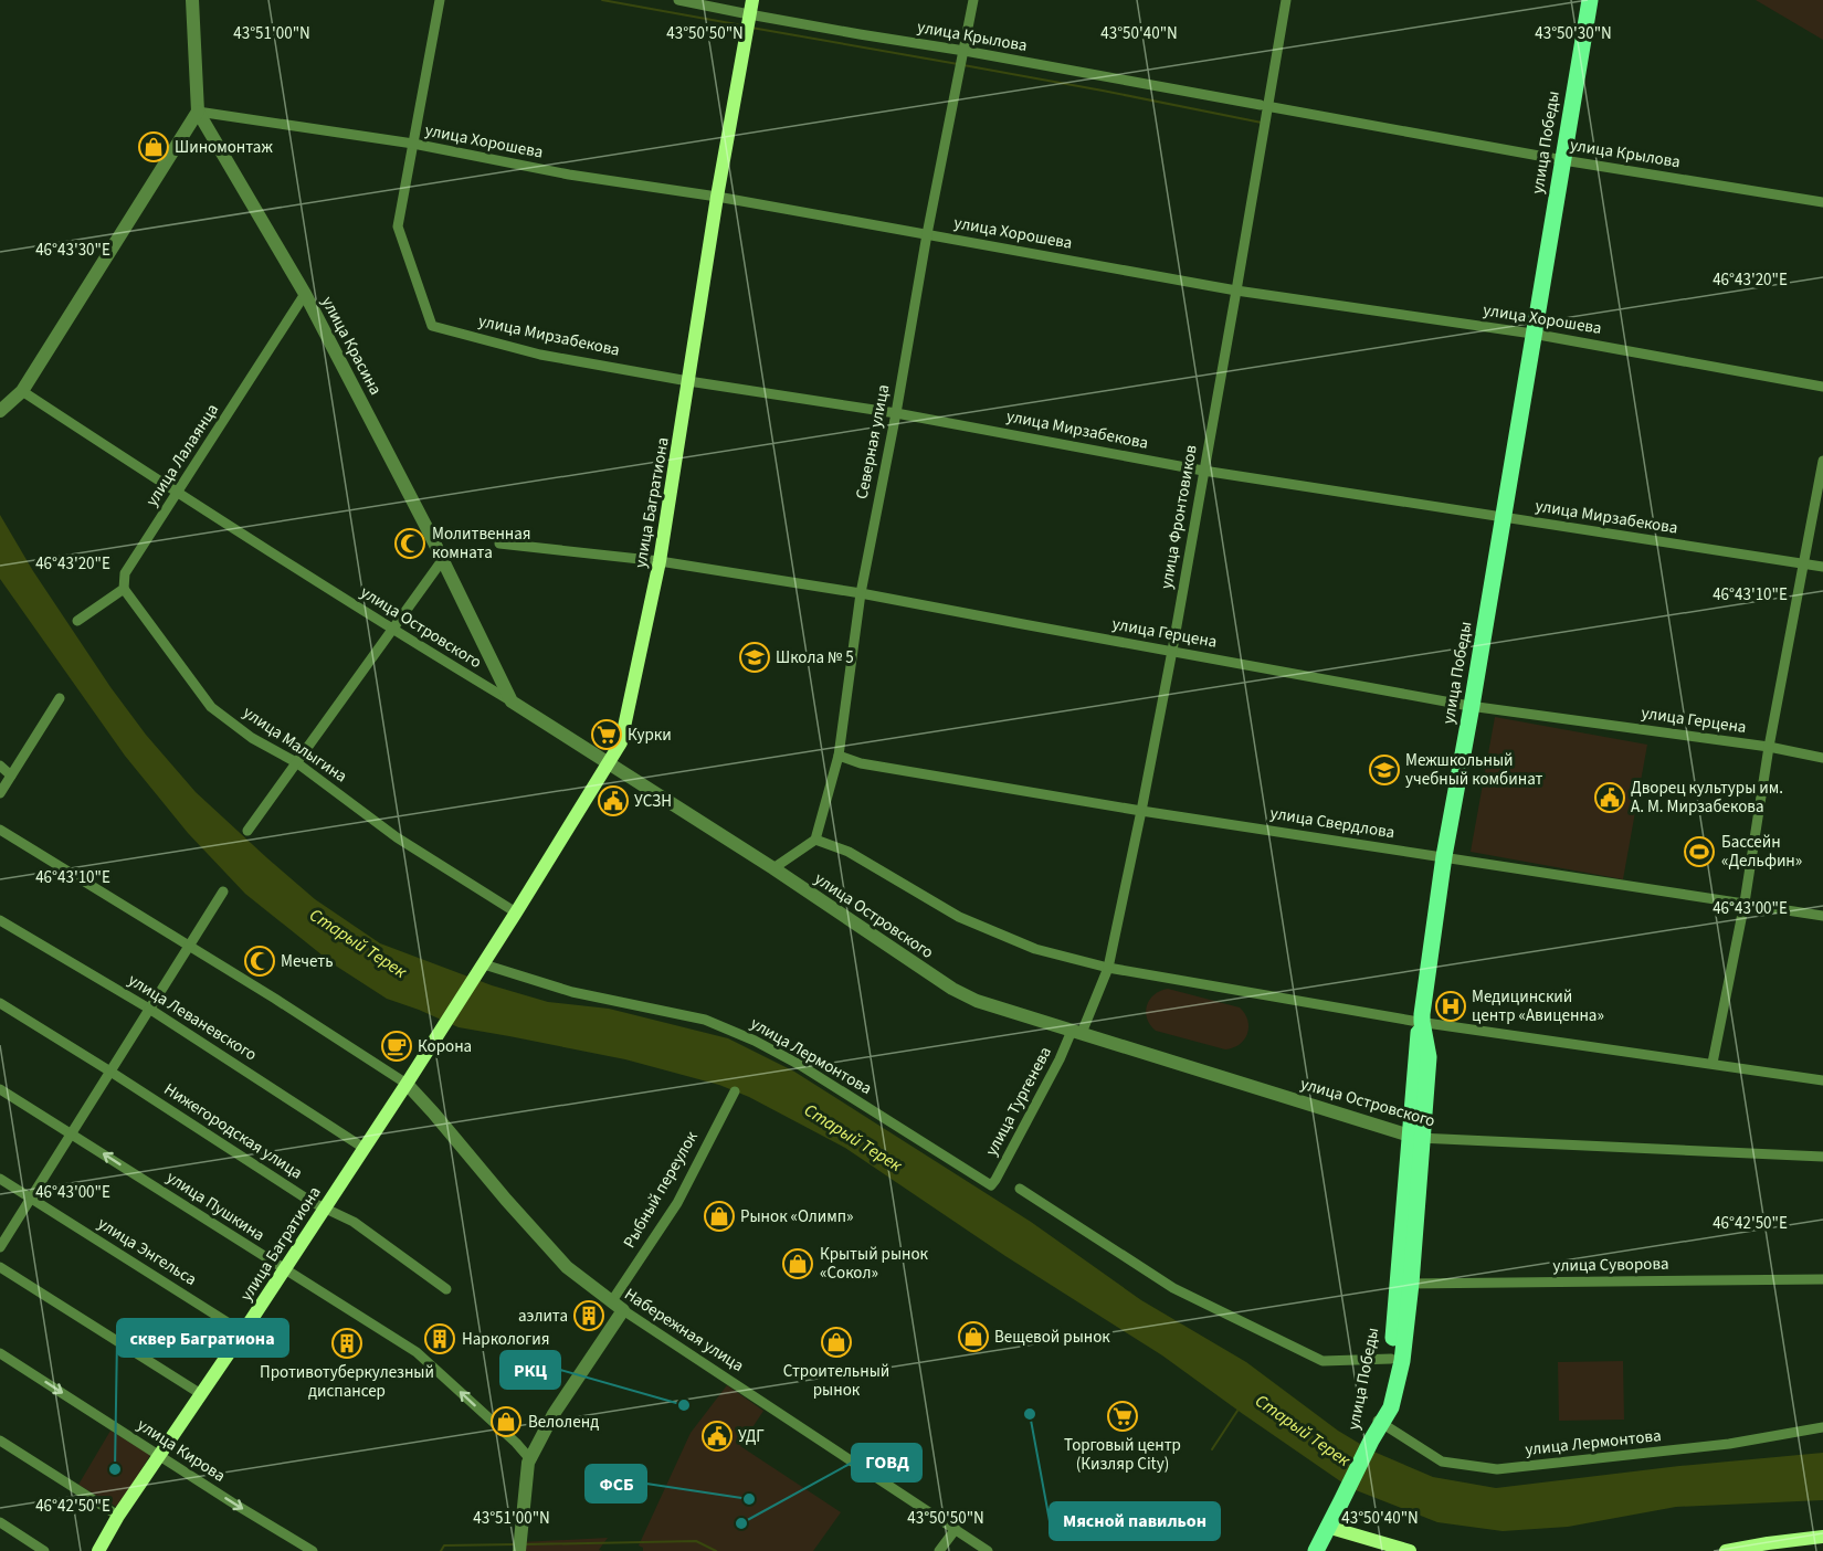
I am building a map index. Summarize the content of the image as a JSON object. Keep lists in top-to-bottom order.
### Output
{
  "streets": {
    "main road": ["улица Победы", "улица Багратиона"],
    "street": [
      "улица Крылова",
      "улица Хорошева",
      "улица Мирзабекова",
      "улица Красина",
      "Северная улица",
      "улица Лалаянца",
      "улица Фронтовиков",
      "улица Островского",
      "улица Герцена",
      "улица Малыгина",
      "улица Свердлова",
      "улица Леваневского",
      "улица Лермонтова",
      "улица Тургенева",
      "Нижегородская улица",
      "Рыбный переулок",
      "улица Пушкина",
      "улица Энгельса",
      "улица Суворова",
      "Набережная улица",
      "улица Кирова"
    ]
  },
  "crossings": [
    ["улица Крылова", "улица Победы"],
    ["улица Крылова", "Северная улица"],
    ["улица Крылова", "улица Багратиона"],
    ["улица Крылова", "улица Фронтовиков"],
    ["улица Хорошева", "улица Победы"],
    ["улица Хорошева", "улица Мирзабекова"],
    ["улица Хорошева", "улица Красина"],
    ["улица Хорошева", "Северная улица"],
    ["улица Хорошева", "улица Багратиона"],
    ["улица Хорошева", "улица Фронтовиков"],
    ["улица Победы", "улица Мирзабекова"],
    ["улица Победы", "улица Островского"],
    ["улица Победы", "улица Герцена"],
    ["улица Победы", "улица Свердлова"],
    ["улица Победы", "улица Лермонтова"],
    ["улица Победы", "улица Суворова"],
    ["улица Мирзабекова", "Северная улица"],
    ["улица Мирзабекова", "улица Багратиона"],
    ["улица Мирзабекова", "улица Фронтовиков"],
    ["улица Красина", "улица Лалаянца"],
    ["улица Красина", "улица Островского"],
    ["Северная улица", "улица Герцена"],
    ["Северная улица", "улица Свердлова"],
    ["улица Лалаянца", "улица Островского"],
    ["улица Лалаянца", "улица Малыгина"],
    ["улица Багратиона", "улица Островского"],
    ["улица Багратиона", "улица Герцена"],
    ["улица Багратиона", "улица Малыгина"],
    ["улица Багратиона", "улица Леваневского"],
    ["улица Багратиона", "улица Лермонтова"],
    ["улица Багратиона", "Нижегородская улица"],
    ["улица Багратиона", "улица Пушкина"],
    ["улица Багратиона", "улица Энгельса"],
    ["улица Багратиона", "Набережная улица"],
    ["улица Багратиона", "улица Кирова"],
    ["улица Фронтовиков", "улица Островского"],
    ["улица Фронтовиков", "улица Герцена"],
    ["улица Фронтовиков", "улица Свердлова"],
    ["улица Фронтовиков", "улица Тургенева"],
    ["улица Островского", "улица Тургенева"],
    ["улица Лермонтова", "улица Тургенева"],
    ["Рыбный переулок", "Набережная улица"]
  ],
  "one_way": ["улица Пушкина"],
  "water": ["Старый Терек"],
  "places": {
    "shop": [
      "Шиномонтаж",
      "Рынок «Олимп»",
      "Крытый рынок «Сокол»",
      "Вещевой рынок",
      "Строительный рынок",
      "Велоленд"
    ],
    "mosque": ["Молитвенная комната", "Мечеть"],
    "school or university": ["Школа № 5", "Межшкольный учебный комбинат"],
    "supermarket": ["Курки", "Торговый центр (Кизляр City)"],
    "public building": ["Дворец культуры им. А. М. Мирзабекова", "УСЗН", "УДГ"],
    "sports": ["Бассейн «Дельфин»"],
    "hospital": ["Медицинский центр «Авиценна»"],
    "cafe": ["Корона"],
    "building": ["аэлита", "Наркология", "Противотуберкулезный диспансер"],
    "other": [
      "РКЦ",
      "Мясной павильон",
      "сквер Багратиона",
      "ФСБ",
      "ГОВД"
    ]
  },
  "coordinates": [
    "43°51'00\"N",
    "43°50'50\"N",
    "43°50'40\"N",
    "43°50'30\"N",
    "46°43'30\"E",
    "46°43'20\"E",
    "46°43'10\"E",
    "46°43'00\"E",
    "46°42'50\"E"
  ]
}
